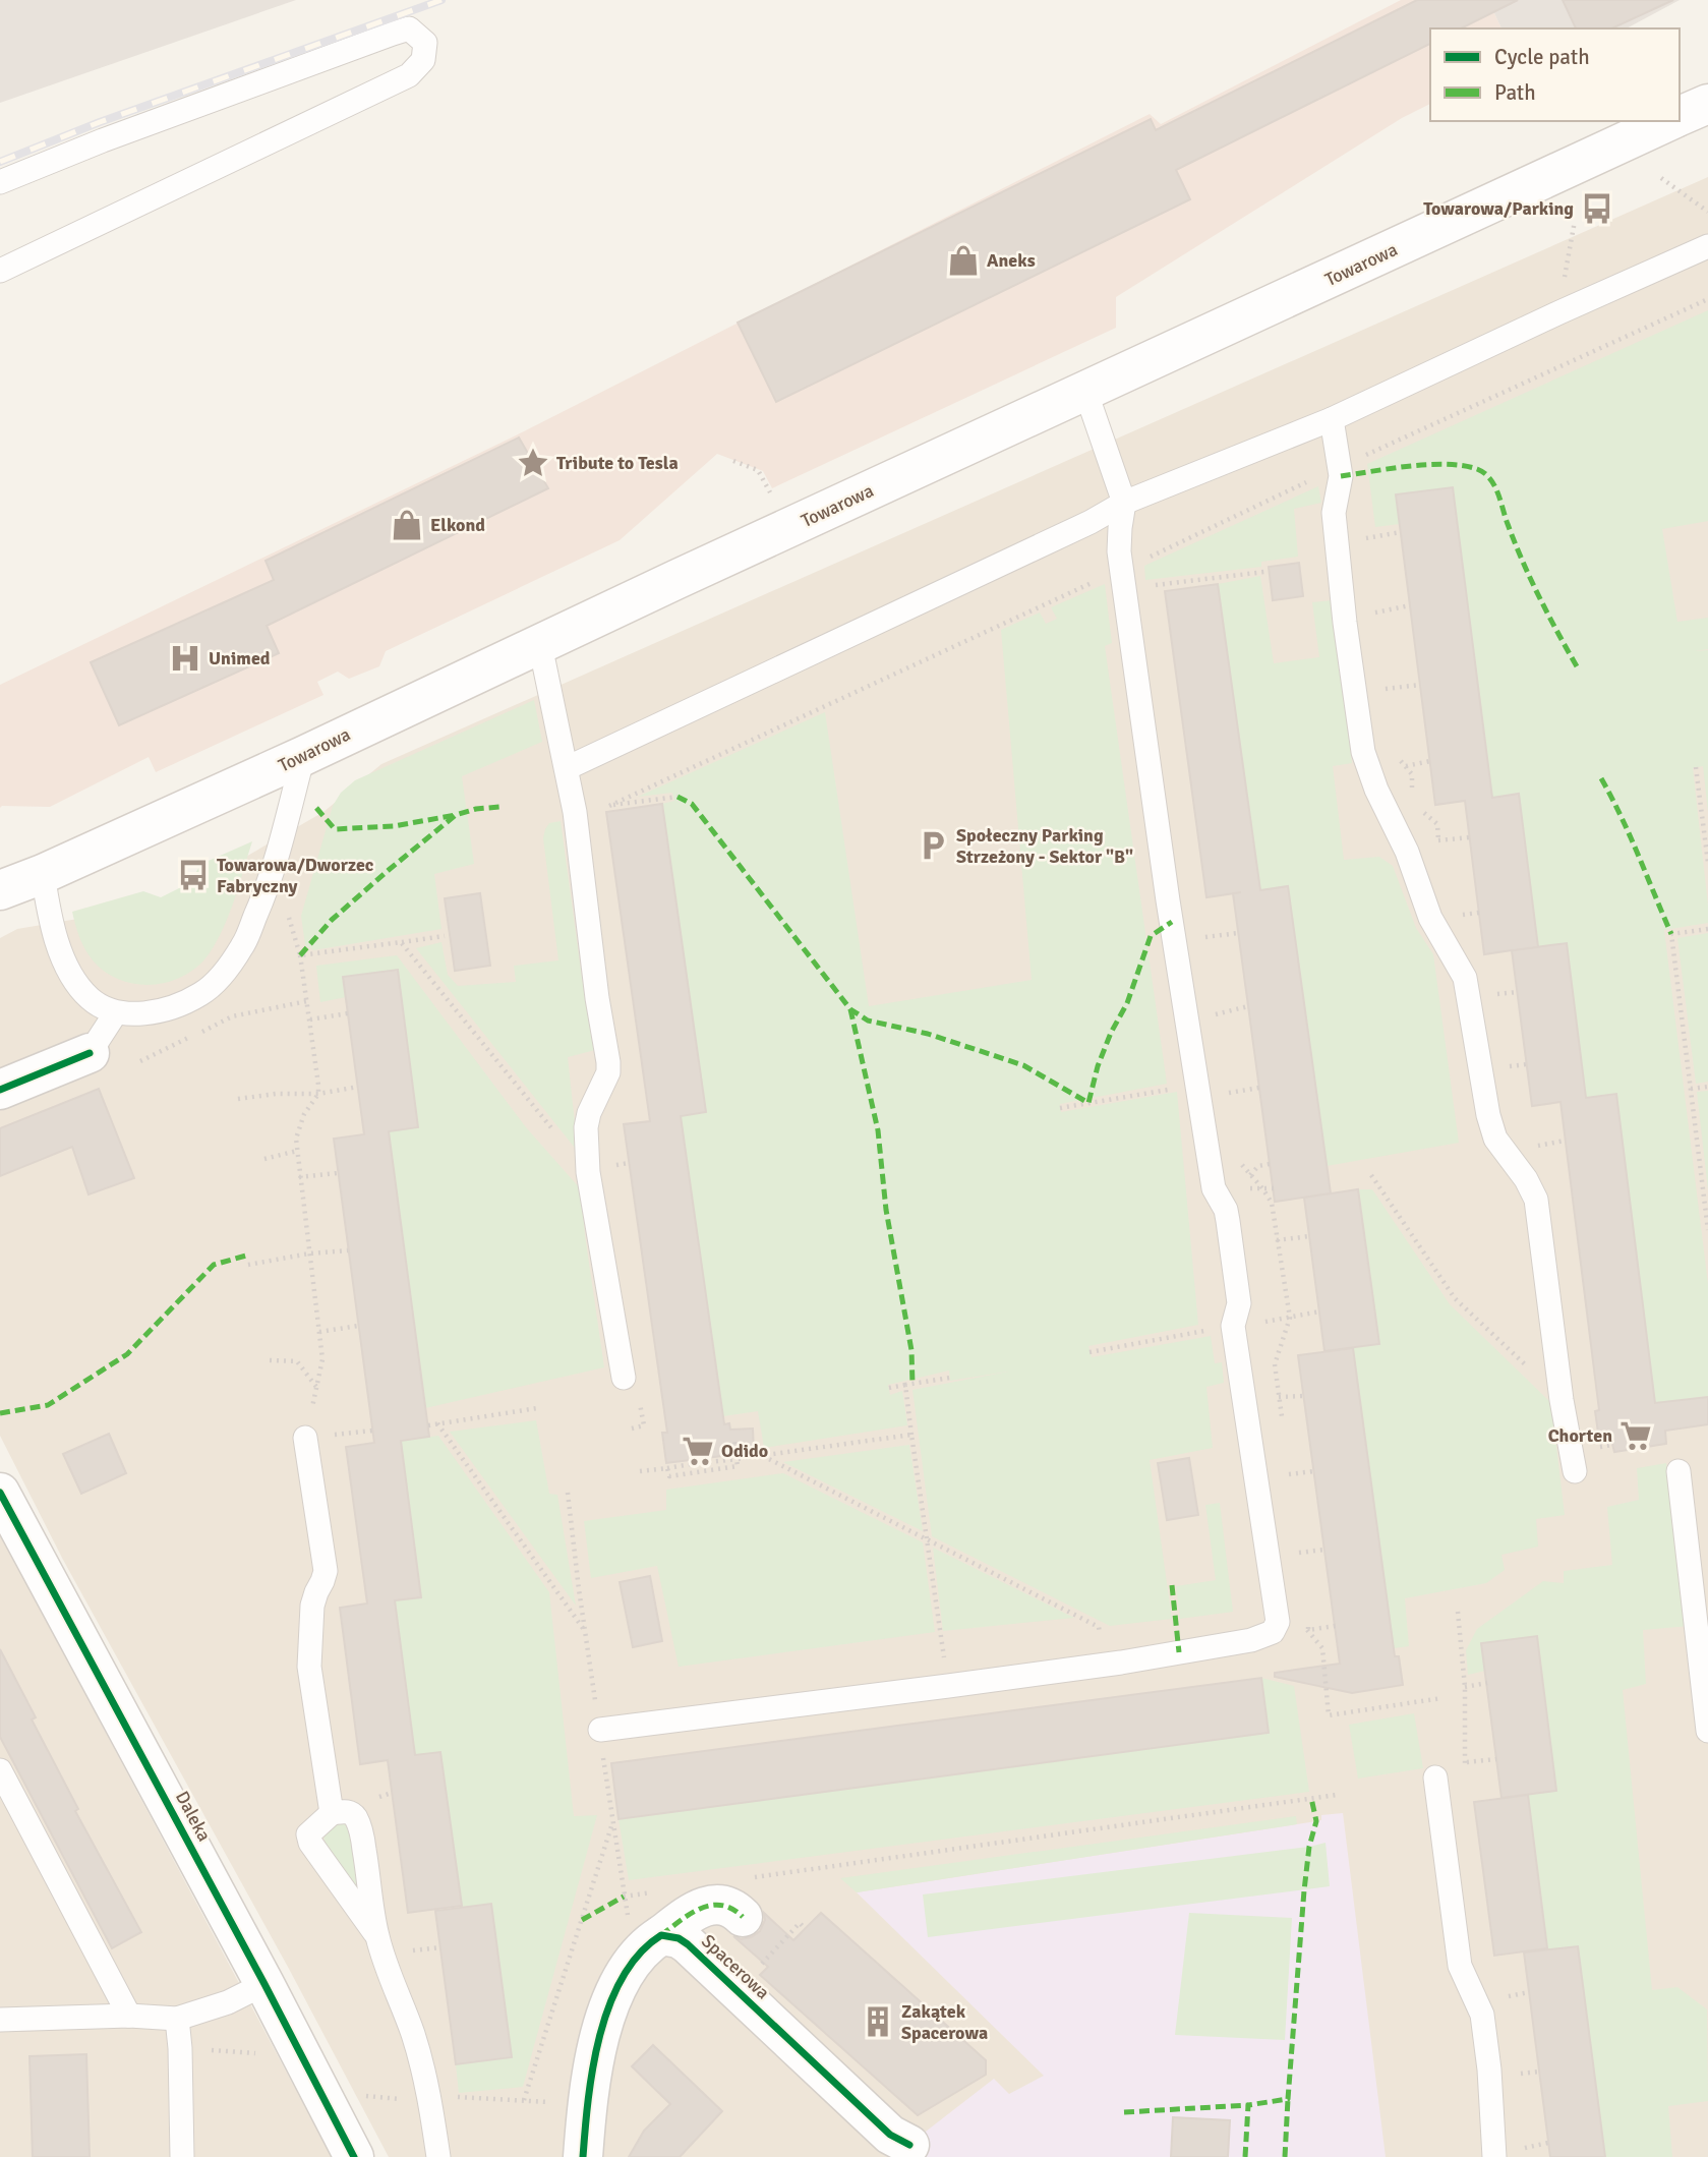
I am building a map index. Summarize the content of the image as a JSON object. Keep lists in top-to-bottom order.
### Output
{
  "streets": {
    "main road": ["Towarowa", "Daleka", "Spacerowa"]
  },
  "places": {
    "bus stop": ["Towarowa/Parking", "Towarowa/Dworzec Fabryczny"],
    "shop": ["Aneks", "Elkond"],
    "place": ["Tribute to Tesla"],
    "hospital": ["Unimed"],
    "parking": ["Społeczny Parking Strzeżony - Sektor \"B\""],
    "supermarket": ["Chorten", "Odido"],
    "building": ["Zakątek Spacerowa"]
  },
  "legend": ["Cycle path", "Path"]
}
